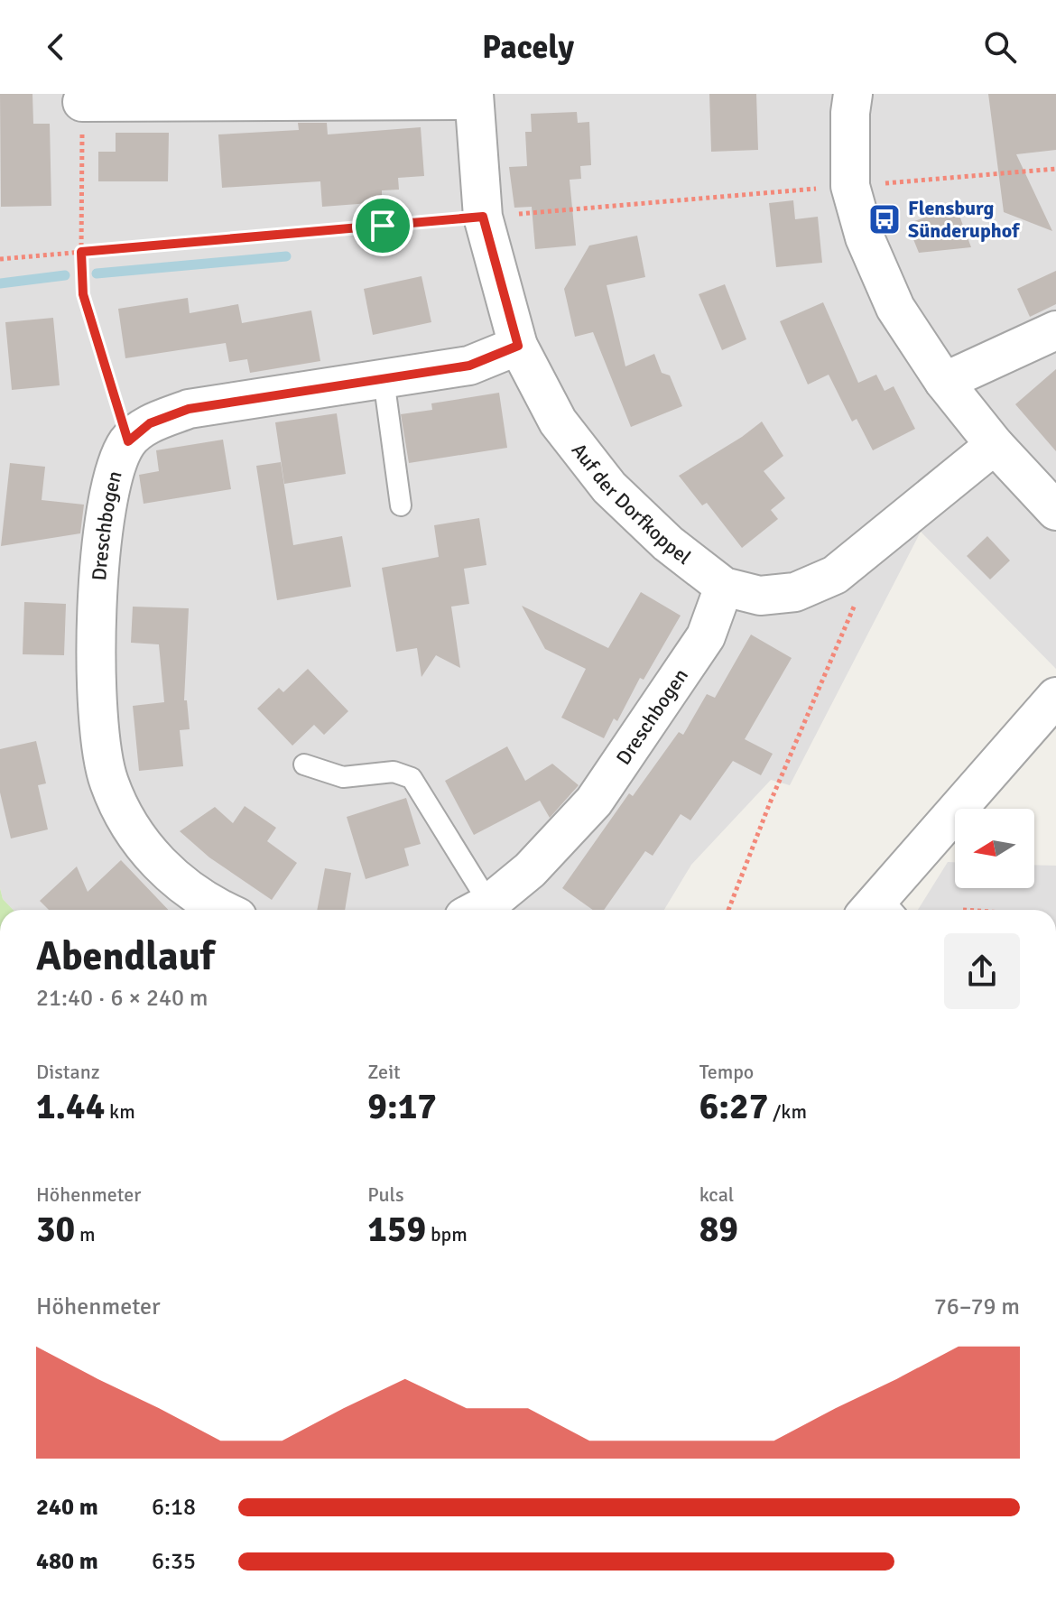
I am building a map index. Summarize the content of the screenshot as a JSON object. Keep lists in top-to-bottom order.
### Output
{
  "streets": {
    "street": ["Auf der Dorfkoppel", "Dreschbogen"]
  },
  "crossings": [
    ["Auf der Dorfkoppel", "Dreschbogen"]
  ],
  "places": {
    "bus stop": ["Flensburg Sünderuphof"]
  },
  "north": "left",
  "page": {
    "header": "Pacely",
    "heading": ["Abendlauf", "21:40 · 6 × 240 m"],
    "stats": [
      ["Distanz", "1.44 km"],
      ["Zeit", "9:17"],
      ["Tempo", "6:27 /km"],
      ["Höhenmeter", "30 m"],
      ["Puls", "159 bpm"],
      ["kcal", "89"]
    ],
    "chart": ["Höhenmeter", "76–79 m"],
    "list": [
      {
        "name": "240 m",
        "note": "6:18"
      },
      {
        "name": "480 m",
        "note": "6:35"
      }
    ]
  }
}
